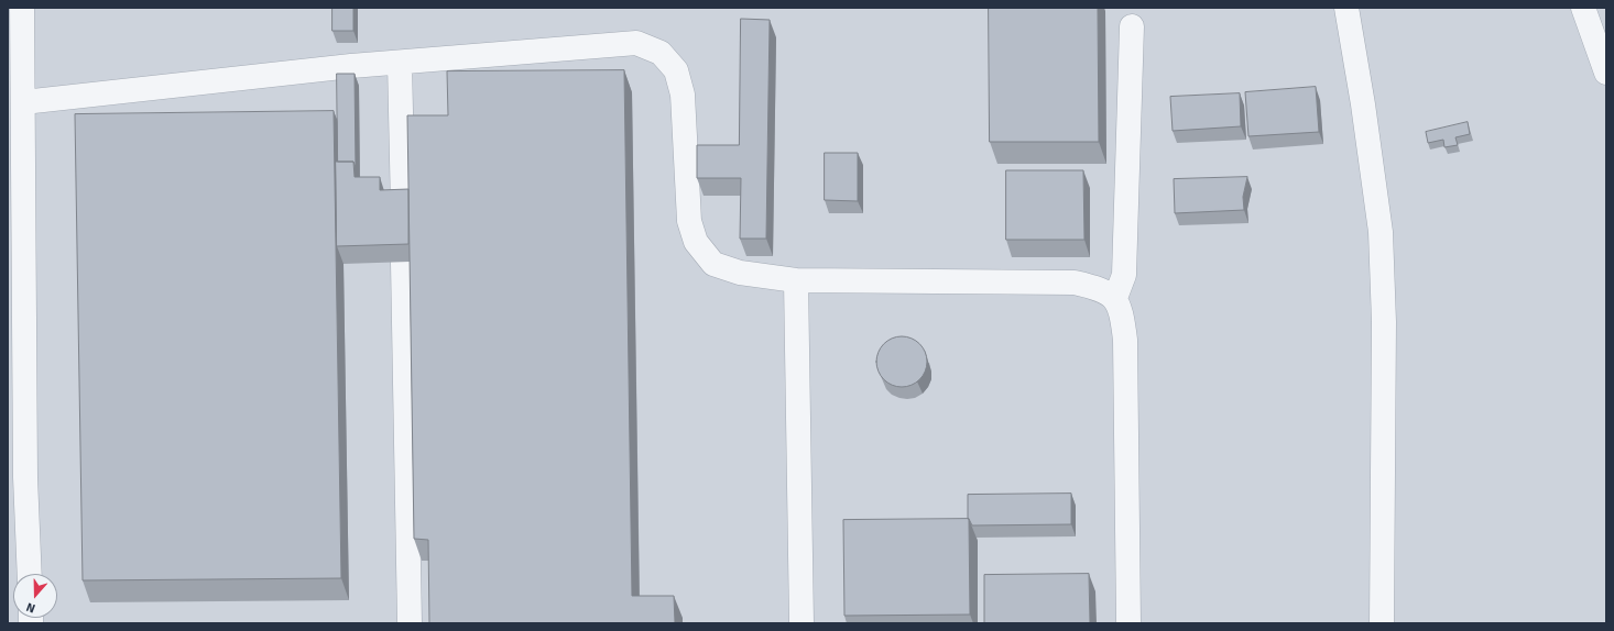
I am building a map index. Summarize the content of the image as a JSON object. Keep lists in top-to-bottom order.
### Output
{
  "north": "bottom"
}
